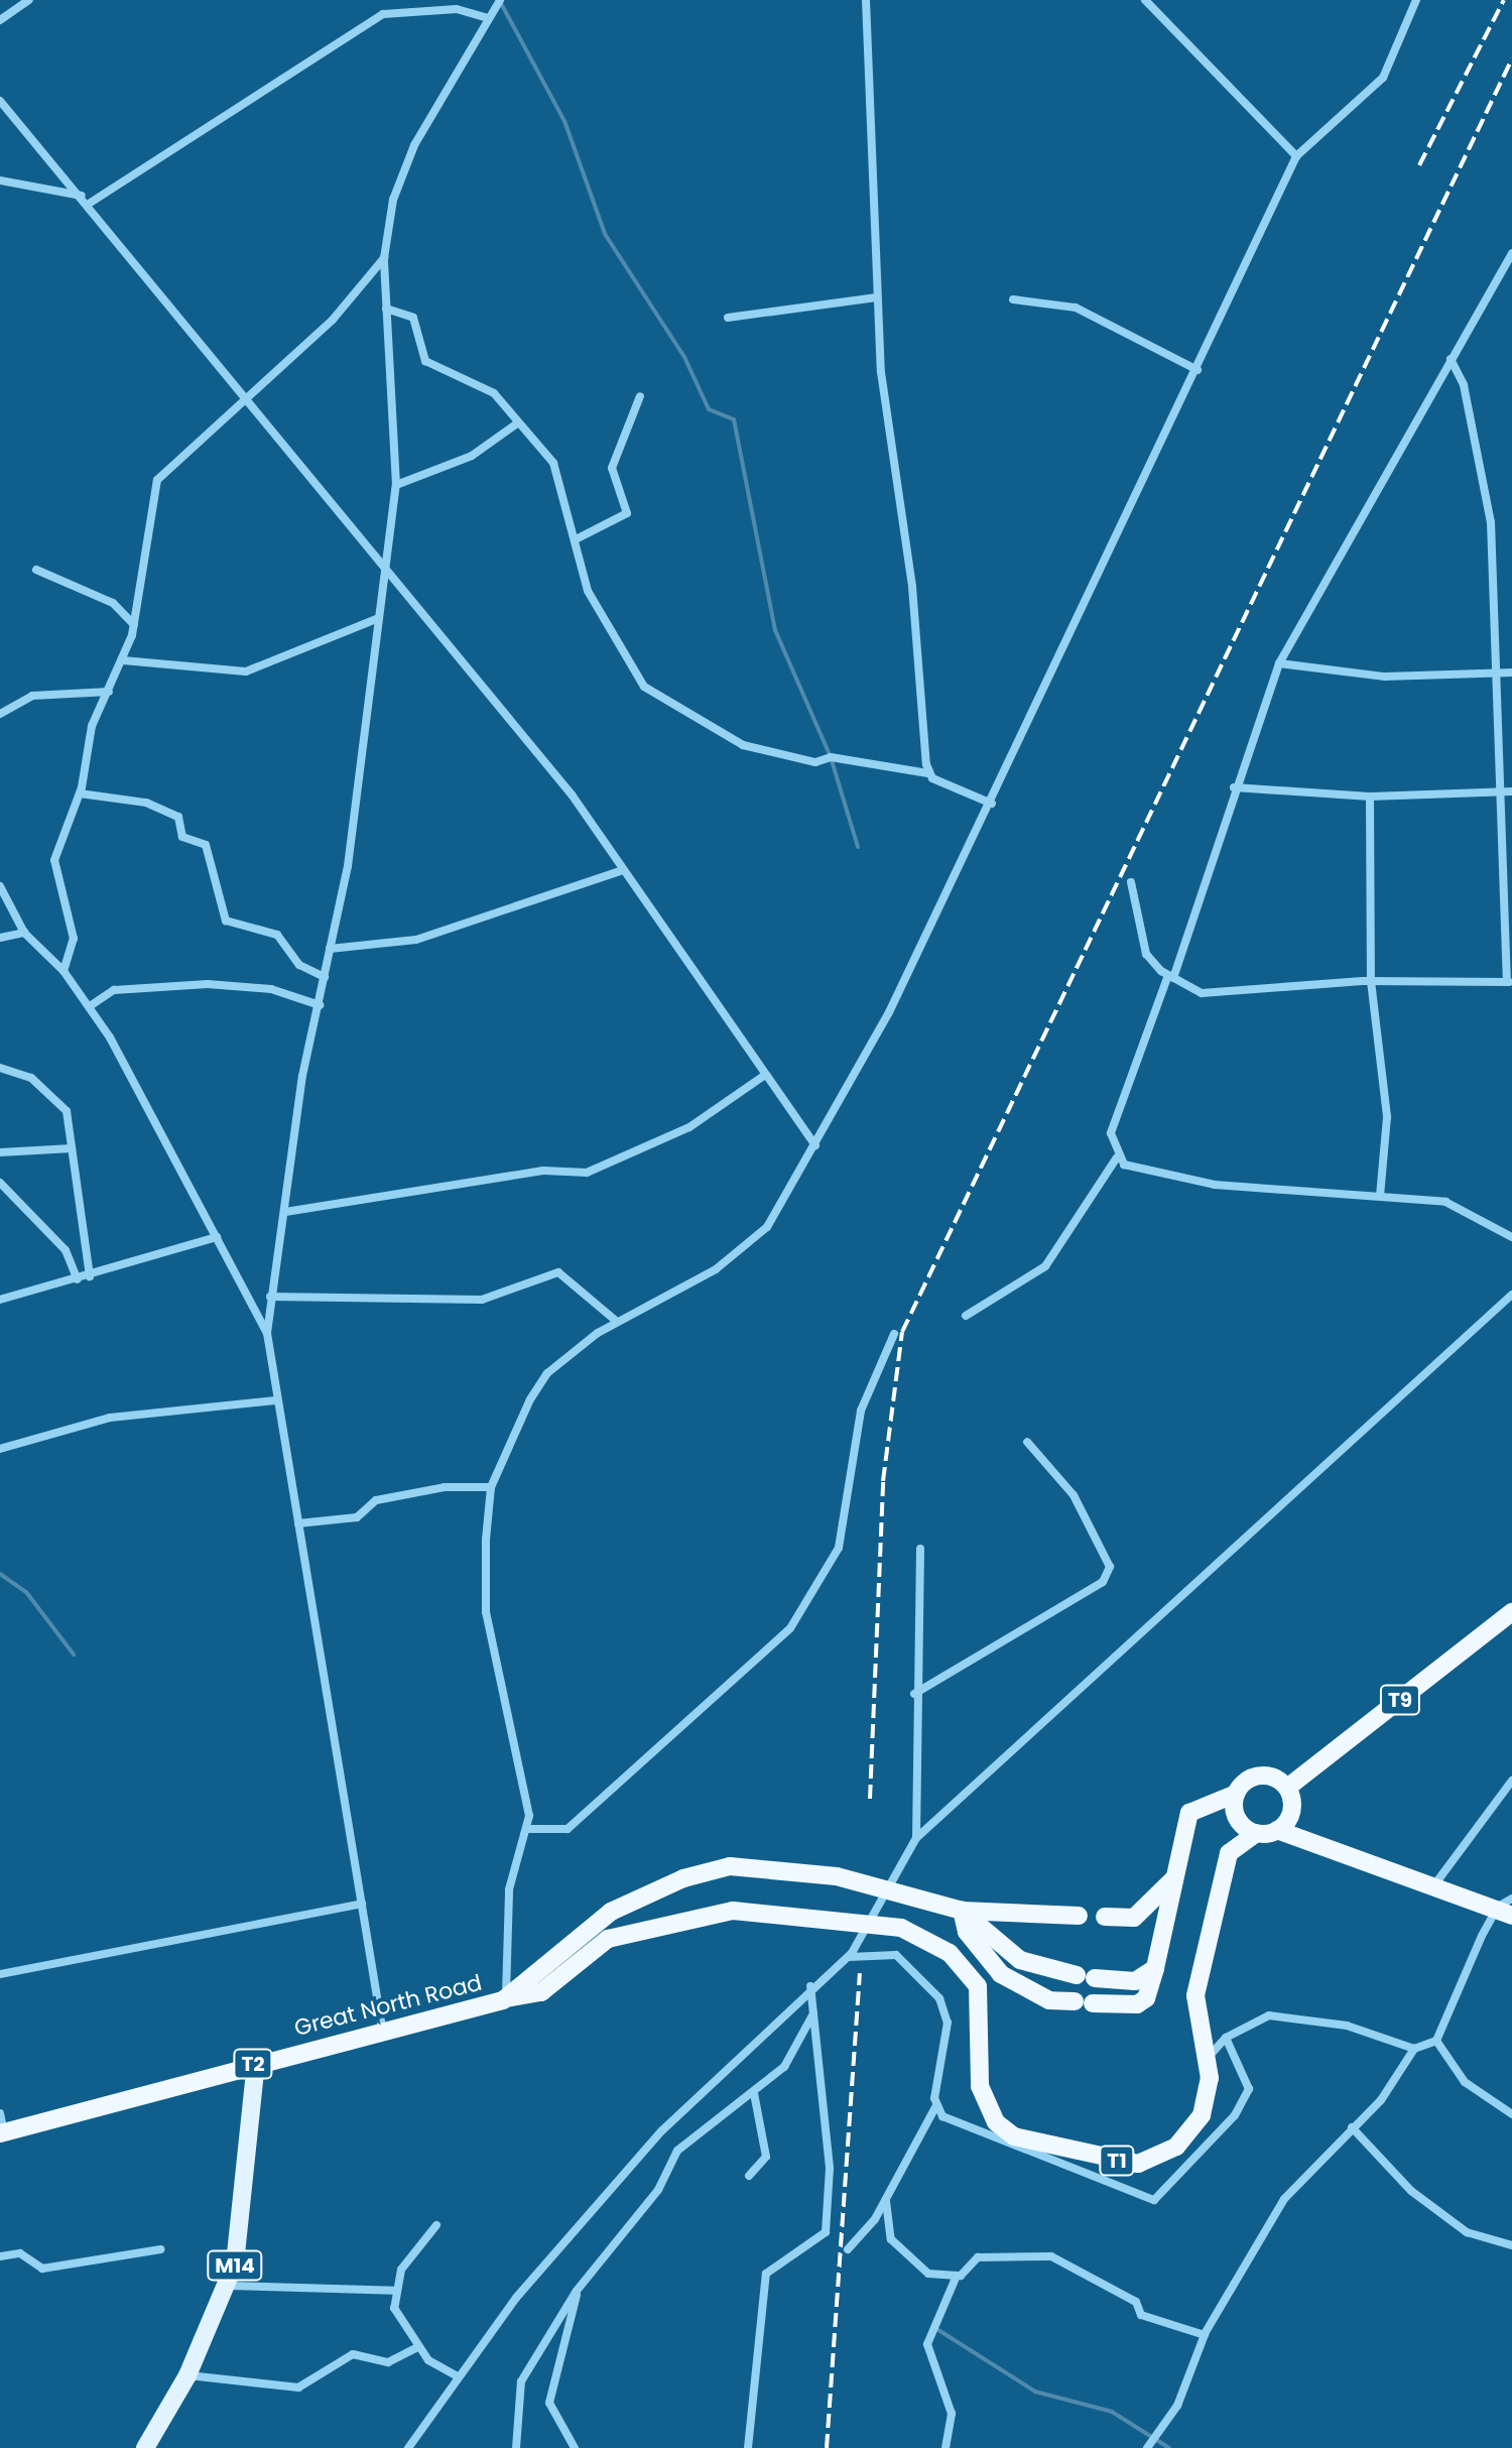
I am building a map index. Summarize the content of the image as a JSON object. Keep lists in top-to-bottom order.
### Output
{
  "streets": {
    "highway": [
      "T9",
      "Great North Road",
      "T2",
      "T1"
    ],
    "main road": ["M14"]
  },
  "crossings": [
    ["T9", "T1"],
    ["Great North Road", "T1"],
    ["Great North Road", "M14"]
  ]
}
